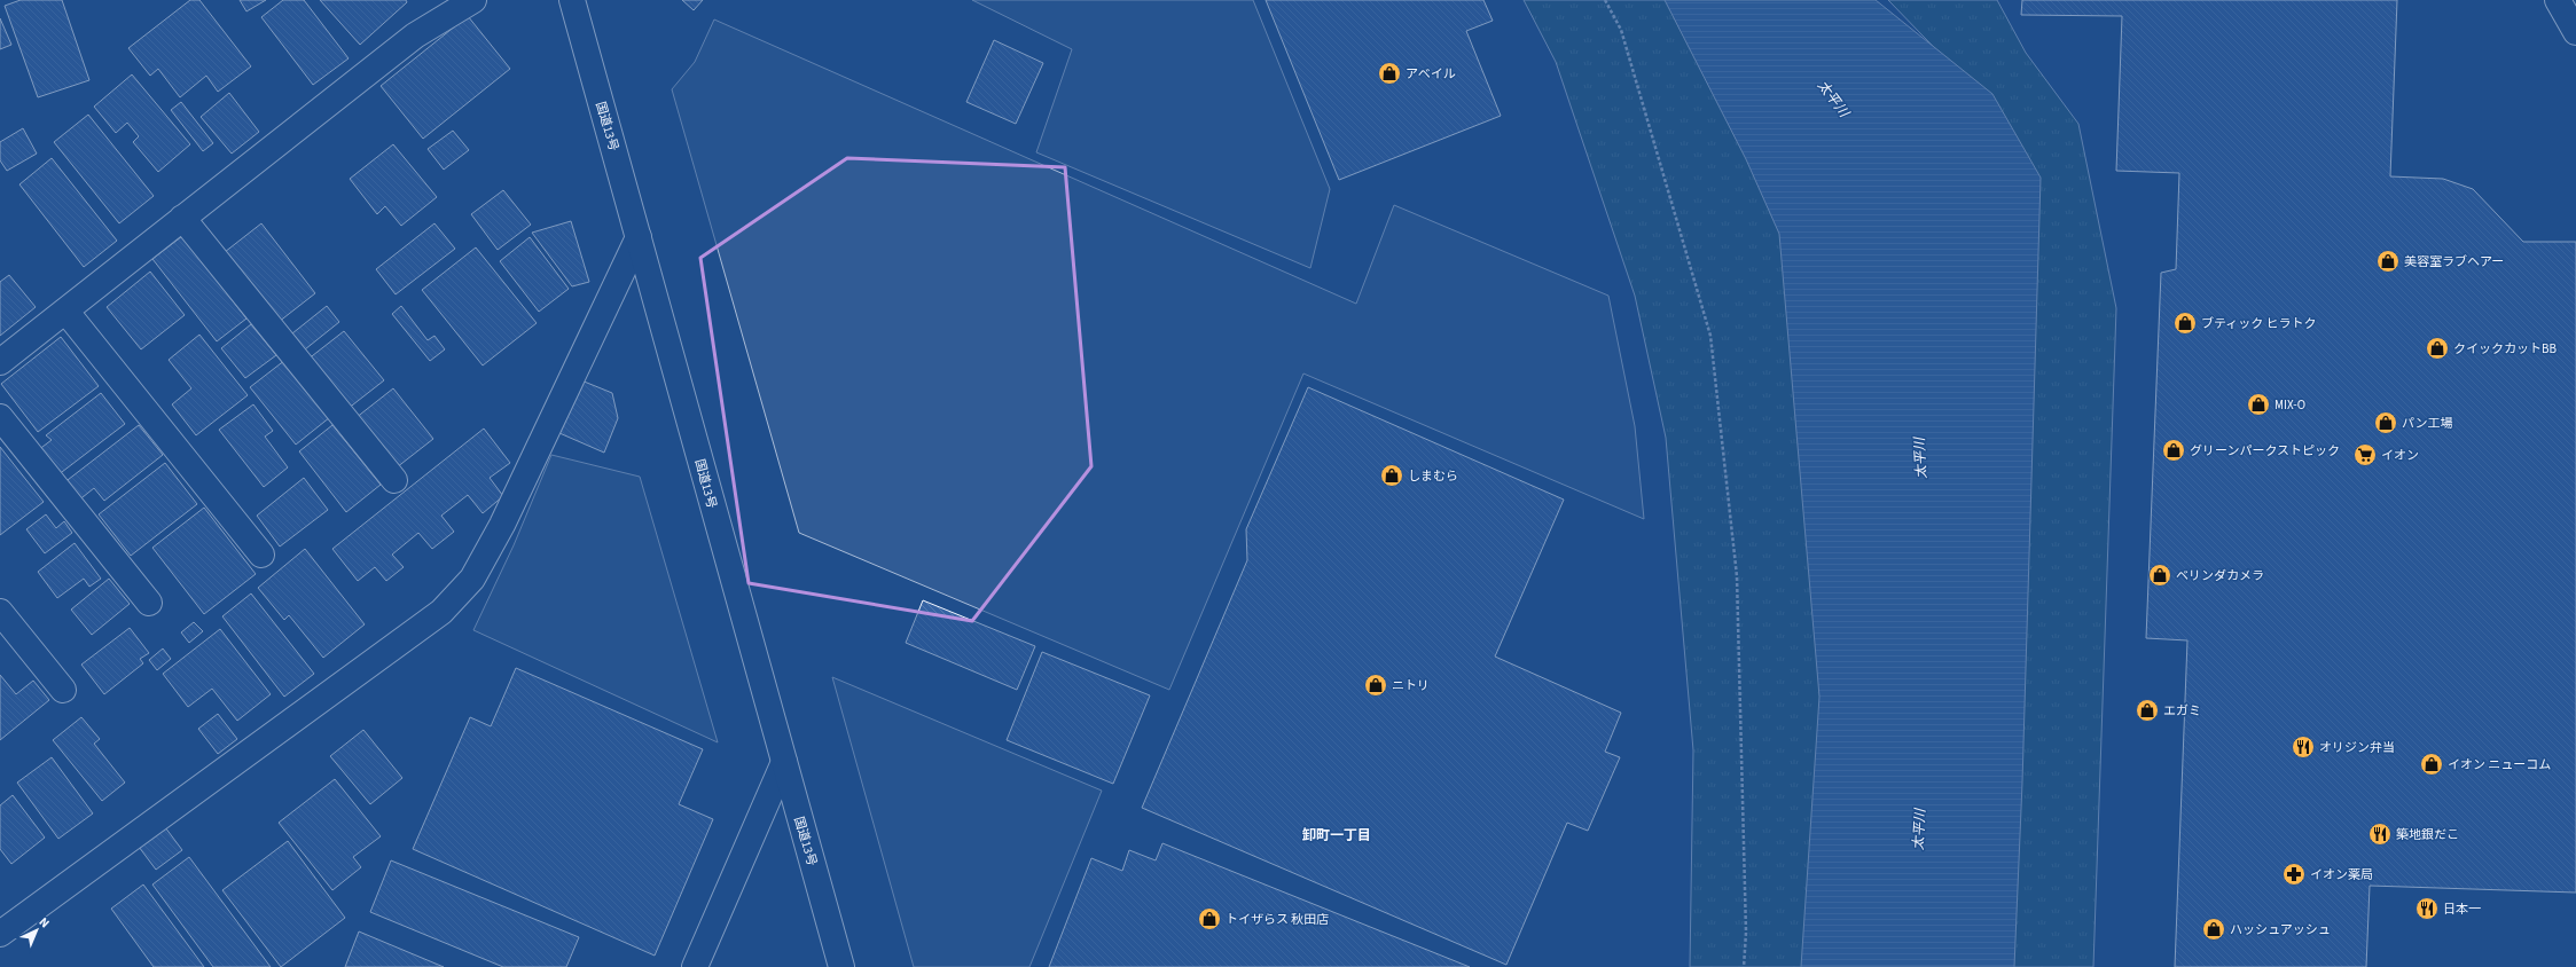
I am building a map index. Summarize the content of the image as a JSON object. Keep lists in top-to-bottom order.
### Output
{
  "streets": {
    "main road": ["国道13号"]
  },
  "districts": ["卸町一丁目"],
  "water": ["太平川"],
  "places": {
    "shop": [
      "アベイル",
      "美容室ラブヘアー",
      "ブティック ヒラトク",
      "クイックカットBB",
      "MIX-O",
      "パン工場",
      "グリーンパークストピック",
      "しまむら",
      "ベリンダカメラ",
      "ニトリ",
      "エガミ",
      "イオン ニューコム",
      "トイザらス 秋田店",
      "ハッシュアッシュ"
    ],
    "supermarket": ["イオン"],
    "restaurant": ["オリジン弁当", "築地銀だこ", "日本一"],
    "pharmacy": ["イオン薬局"]
  },
  "north": "top right"
}
